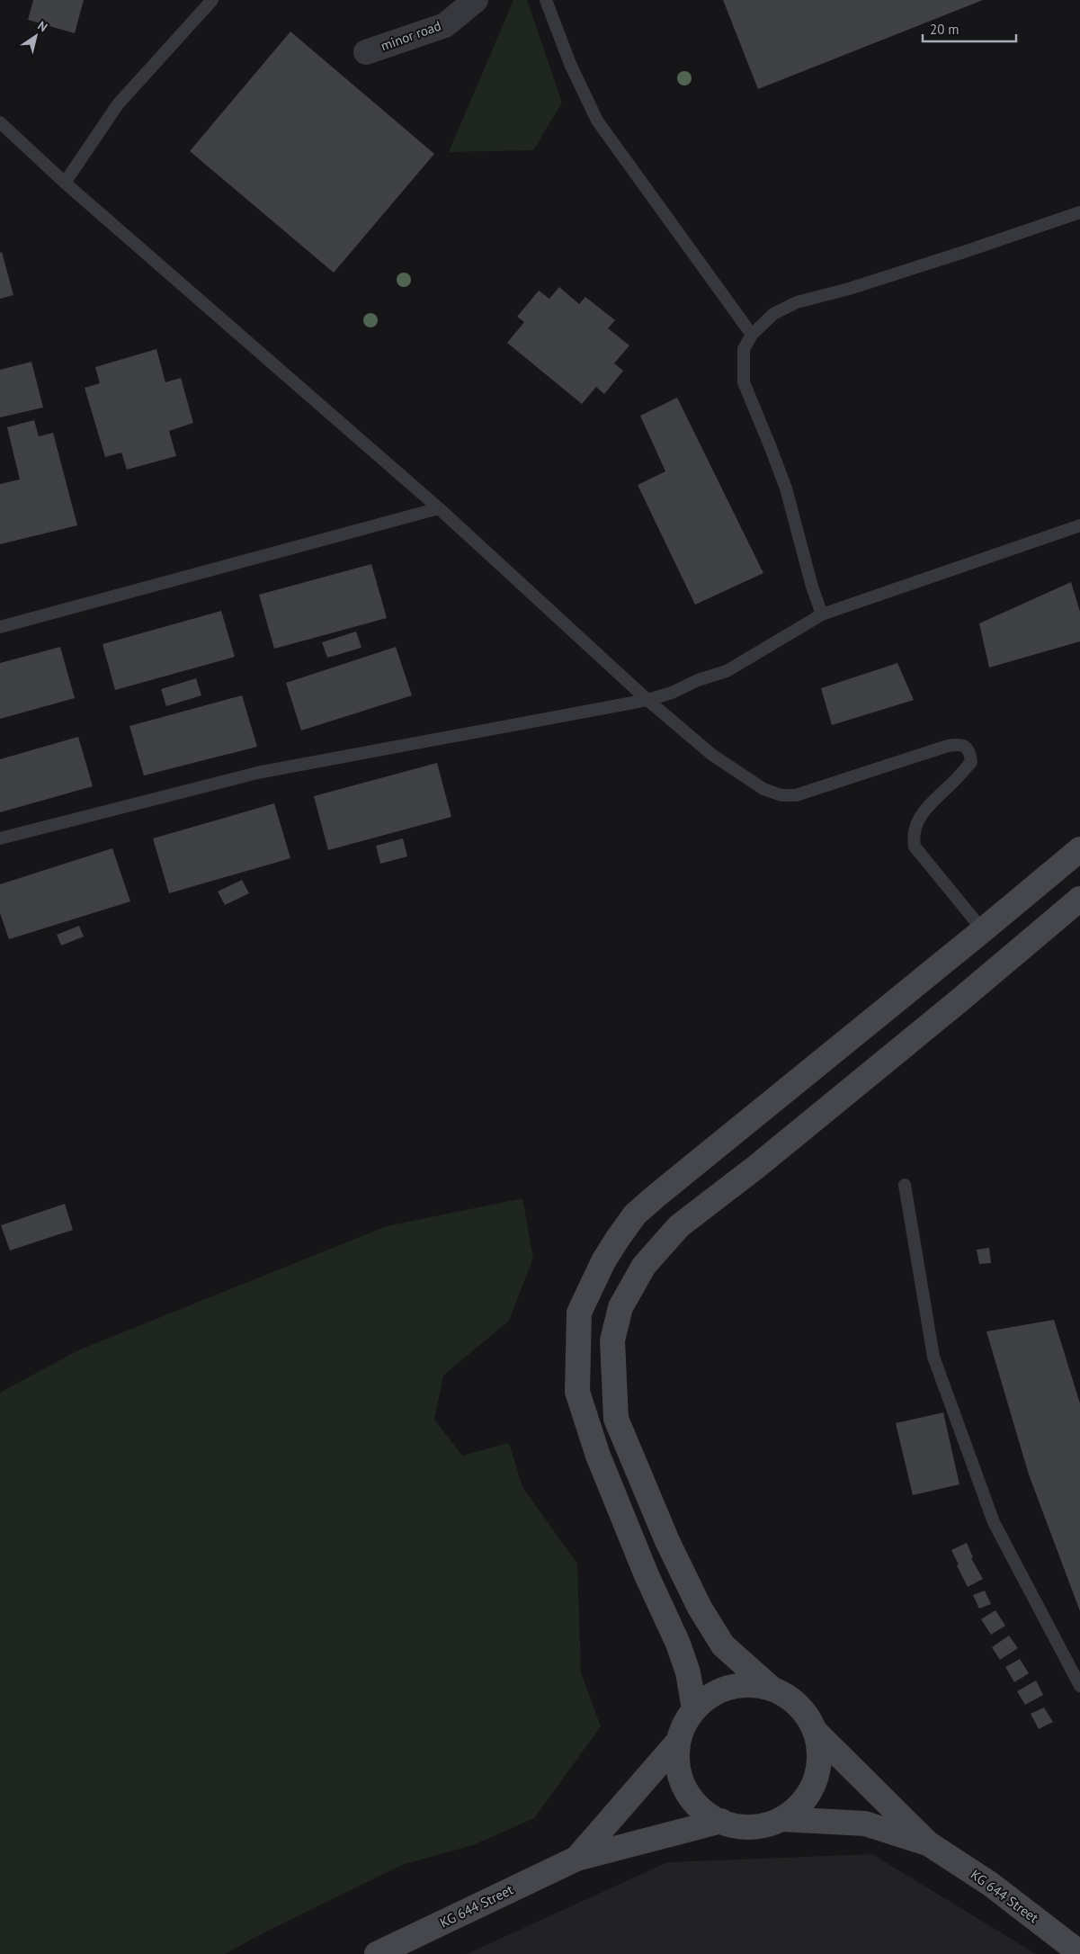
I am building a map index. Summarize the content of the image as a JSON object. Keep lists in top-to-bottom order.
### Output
{
  "streets": {
    "main road": ["KG 644 Street"],
    "street": ["minor road"]
  },
  "scale_bar": "20 m",
  "north": "top right"
}
